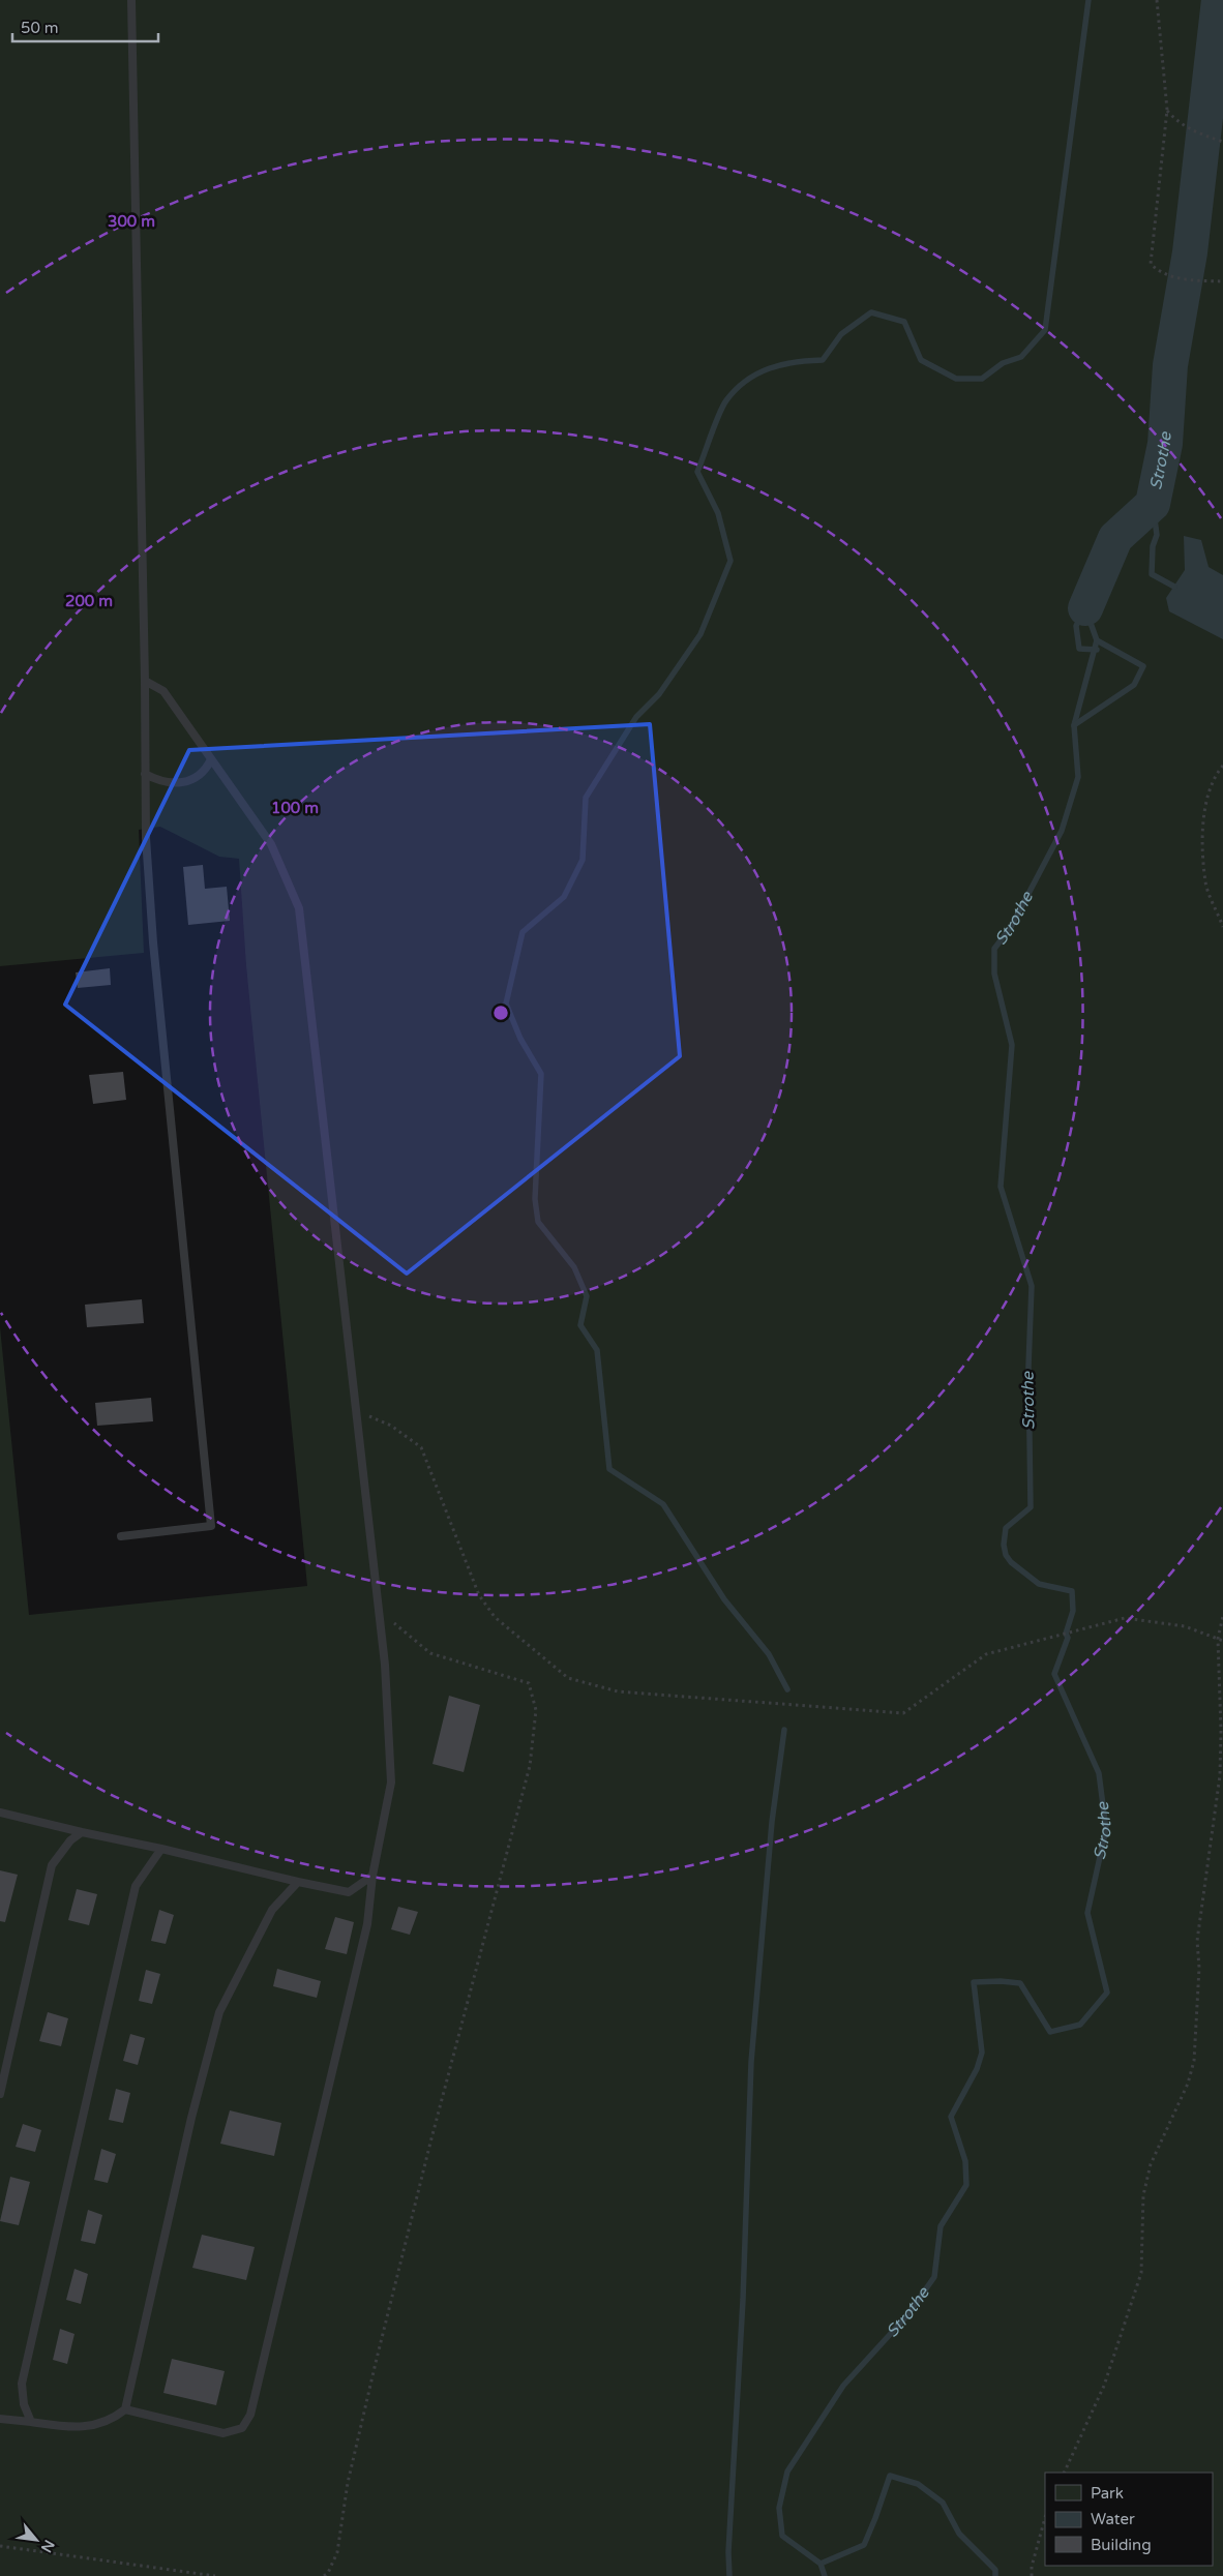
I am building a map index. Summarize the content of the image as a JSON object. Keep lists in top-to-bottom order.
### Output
{
  "water": ["Strothe"],
  "legend": ["Park", "Water", "Building"],
  "scale_bar": "50 m",
  "north": "bottom right",
  "rings": ["300 m", "200 m", "100 m"]
}
